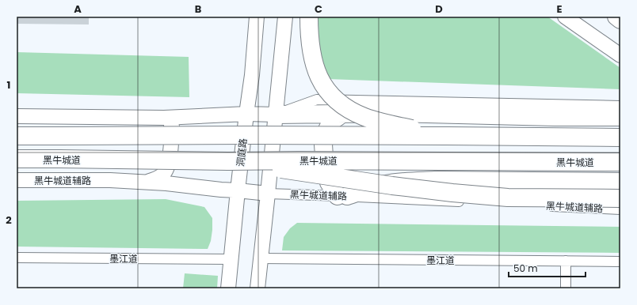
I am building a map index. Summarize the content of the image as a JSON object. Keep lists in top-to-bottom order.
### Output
{
  "streets": {
    "highway": ["黑牛城道"],
    "main road": ["洞庭路", "黑牛城道辅路"],
    "street": ["墨江道"]
  },
  "crossings": [
    ["洞庭路", "黑牛城道辅路"],
    ["洞庭路", "墨江道"]
  ],
  "scale_bar": "50 m",
  "grid": {
    "columns": [
      "A",
      "B",
      "C",
      "D",
      "E"
    ],
    "rows": ["1", "2"]
  }
}
